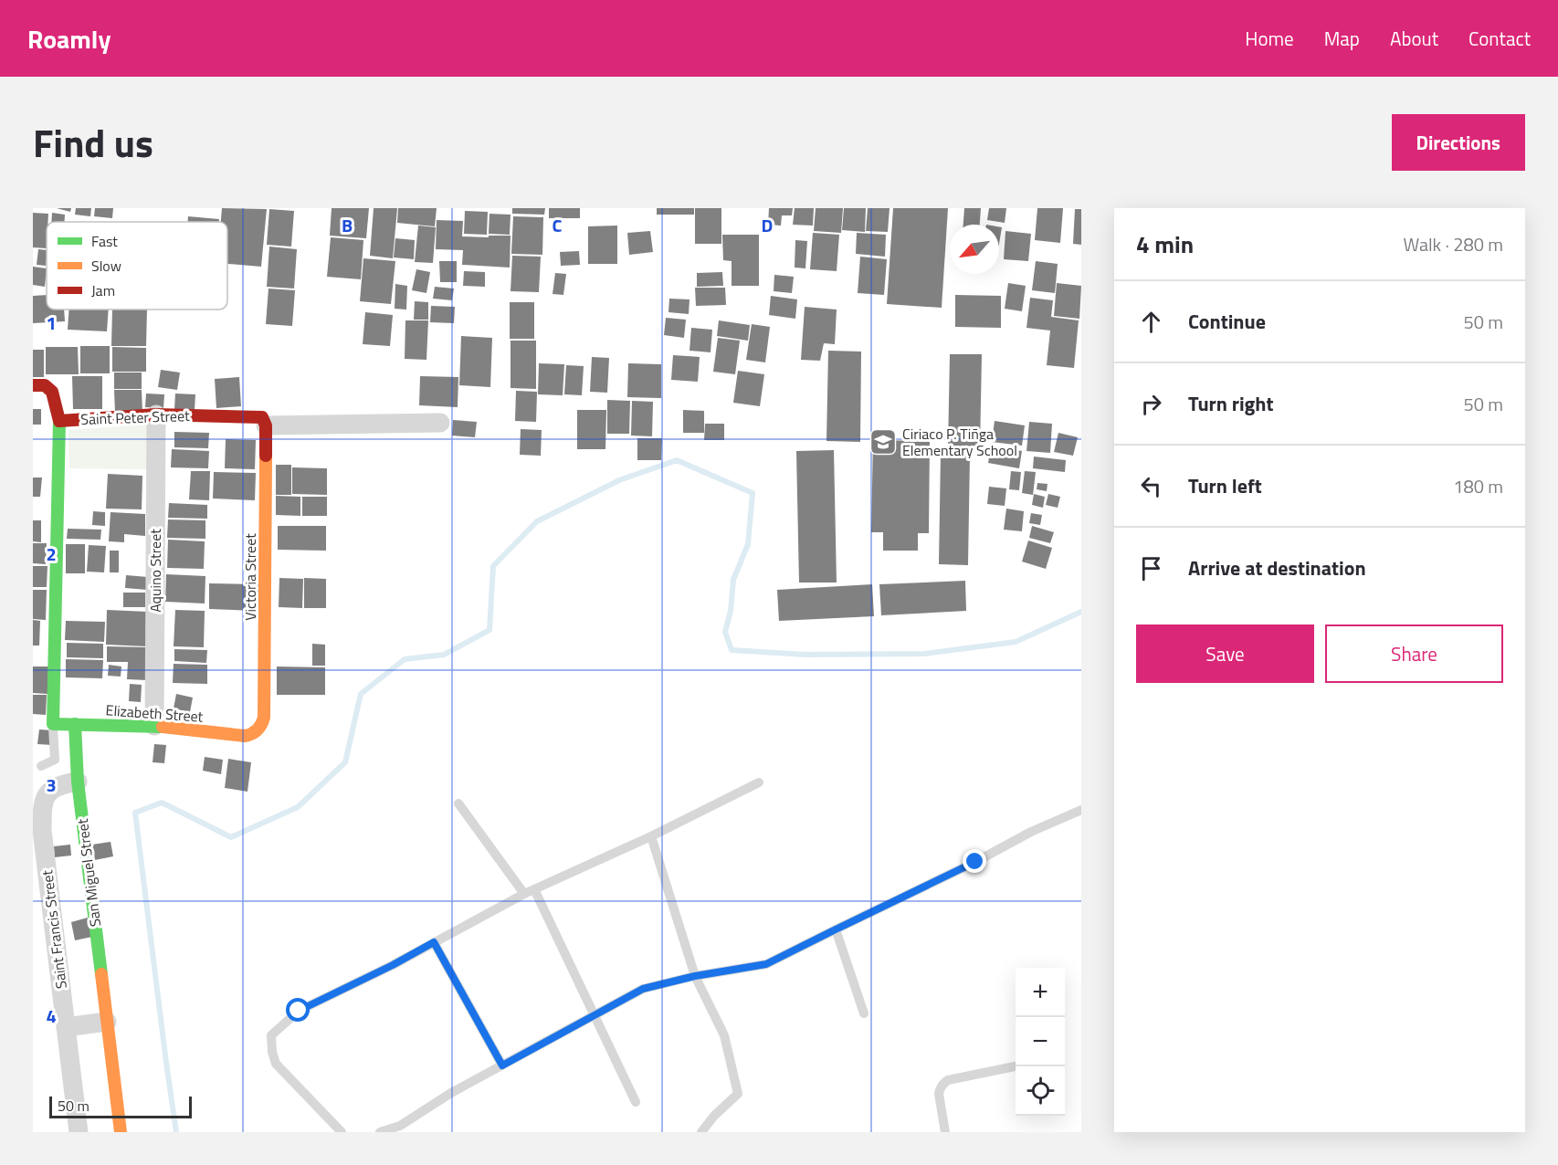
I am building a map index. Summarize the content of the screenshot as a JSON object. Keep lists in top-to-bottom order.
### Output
{
  "streets": {
    "street": [
      "Saint Peter Street",
      "Aquino Street",
      "Victoria Street",
      "Elizabeth Street",
      "San Miguel Street",
      "Saint Francis Street"
    ]
  },
  "crossings": [
    ["Saint Peter Street", "Aquino Street"],
    ["Saint Peter Street", "Victoria Street"],
    ["Aquino Street", "Elizabeth Street"],
    ["Victoria Street", "Elizabeth Street"],
    ["Elizabeth Street", "San Miguel Street"],
    ["San Miguel Street", "Saint Francis Street"]
  ],
  "places": {
    "school or university": ["Ciriaco P. Tiñga Elementary School"]
  },
  "legend": ["Fast", "Slow", "Jam"],
  "scale_bar": "50 m",
  "north": "bottom left",
  "page": {
    "header": "Roamly",
    "nav": [
      "Home",
      "Map",
      "About",
      "Contact"
    ],
    "title": "Find us",
    "buttons": [
      "Directions",
      ["Save", "Share"]
    ],
    "heading": ["4 min", "Walk · 280 m"],
    "list": [
      ["Continue", "50 m"],
      ["Turn right", "50 m"],
      ["Turn left", "180 m"],
      "Arrive at destination"
    ],
    "map_buttons": ["+", "−"],
    "scale": "50 m"
  },
  "grid": {
    "columns": ["B", "C", "D"],
    "rows": [
      "1",
      "2",
      "3",
      "4"
    ]
  }
}
